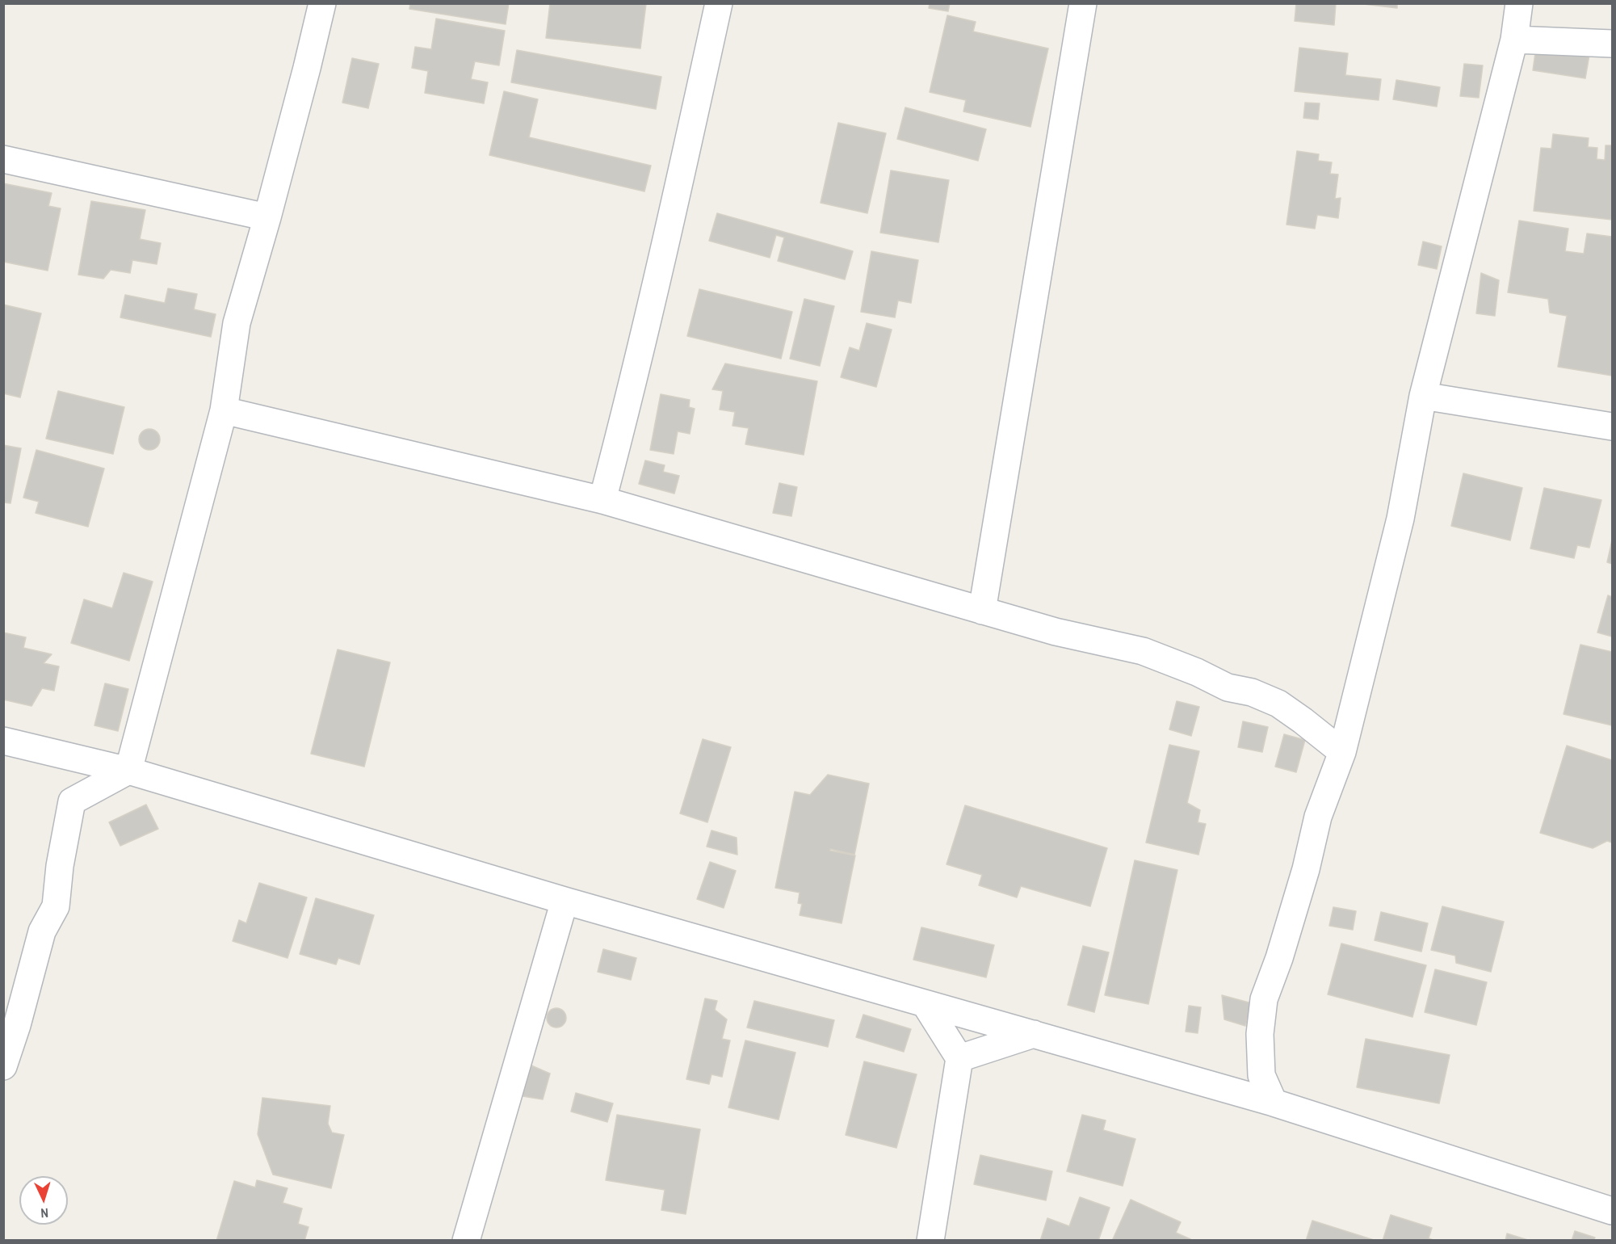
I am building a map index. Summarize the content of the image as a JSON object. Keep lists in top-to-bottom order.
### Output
{
  "north": "bottom"
}
